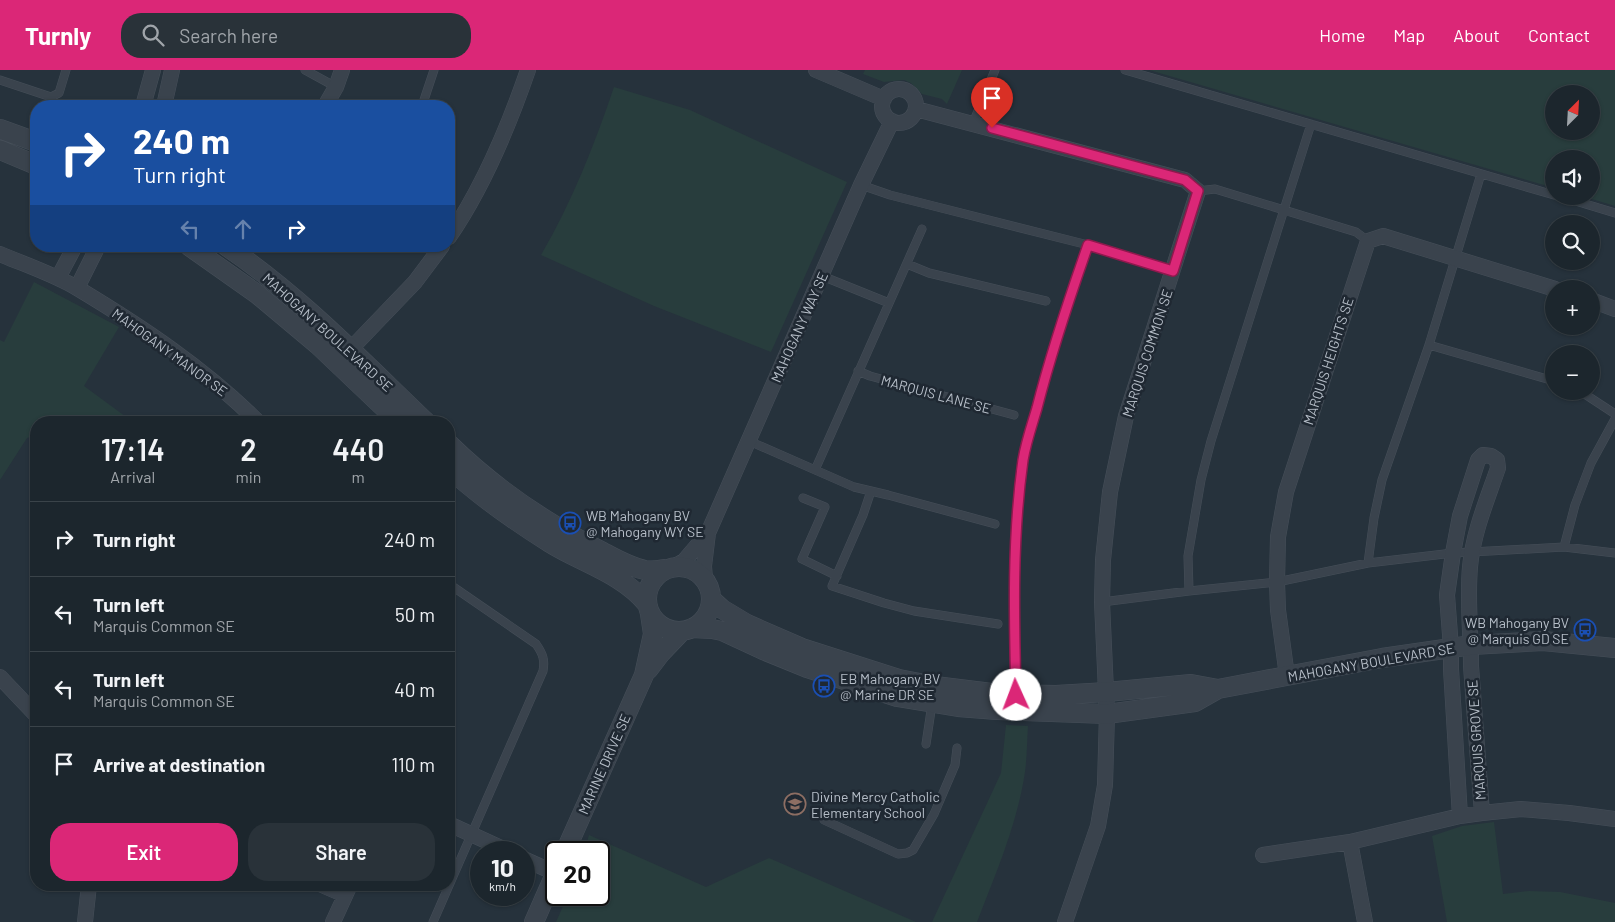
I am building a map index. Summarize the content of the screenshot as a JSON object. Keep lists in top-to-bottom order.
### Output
{
  "streets": {
    "street": [
      "MAHOGANY WAY SE",
      "MAHOGANY BOULEVARD SE",
      "MAHOGANY MANOR SE",
      "MARQUIS COMMON SE",
      "MARQUIS HEIGHTS SE",
      "MARQUIS GROVE SE",
      "MARINE DRIVE SE"
    ],
    "lane": ["MARQUIS LANE SE"]
  },
  "crossings": [
    ["MAHOGANY WAY SE", "MAHOGANY BOULEVARD SE"],
    ["MAHOGANY WAY SE", "MARINE DRIVE SE"],
    ["MAHOGANY BOULEVARD SE", "MARQUIS COMMON SE"],
    ["MAHOGANY BOULEVARD SE", "MARQUIS HEIGHTS SE"],
    ["MAHOGANY BOULEVARD SE", "MARQUIS GROVE SE"],
    ["MAHOGANY BOULEVARD SE", "MARINE DRIVE SE"]
  ],
  "places": {
    "bus stop": ["WB Mahogany BV @ Mahogany WY SE", "WB Mahogany BV @ Marquis GD SE", "EB Mahogany BV @ Marine DR SE"],
    "school or university": ["Divine Mercy Catholic Elementary School"]
  },
  "north": "top right",
  "page": {
    "header": "Turnly",
    "search": "Search here",
    "nav": [
      "Home",
      "Map",
      "About",
      "Contact"
    ],
    "map_buttons": ["+", "−"],
    "turn": ["240 m", "Turn right"],
    "eta": [
      "17:14",
      "Arrival",
      "2",
      "min",
      "440",
      "m"
    ],
    "list": [
      {
        "name": "Turn right",
        "value": "240 m"
      },
      {
        "name": "Turn left",
        "note": "Marquis Common SE",
        "value": "50 m"
      },
      {
        "name": "Turn left",
        "note": "Marquis Common SE",
        "value": "40 m"
      },
      {
        "name": "Arrive at destination",
        "value": "110 m"
      }
    ],
    "buttons": ["Exit", "Share"],
    "speed": "10 km/h",
    "limit": "20"
  }
}
